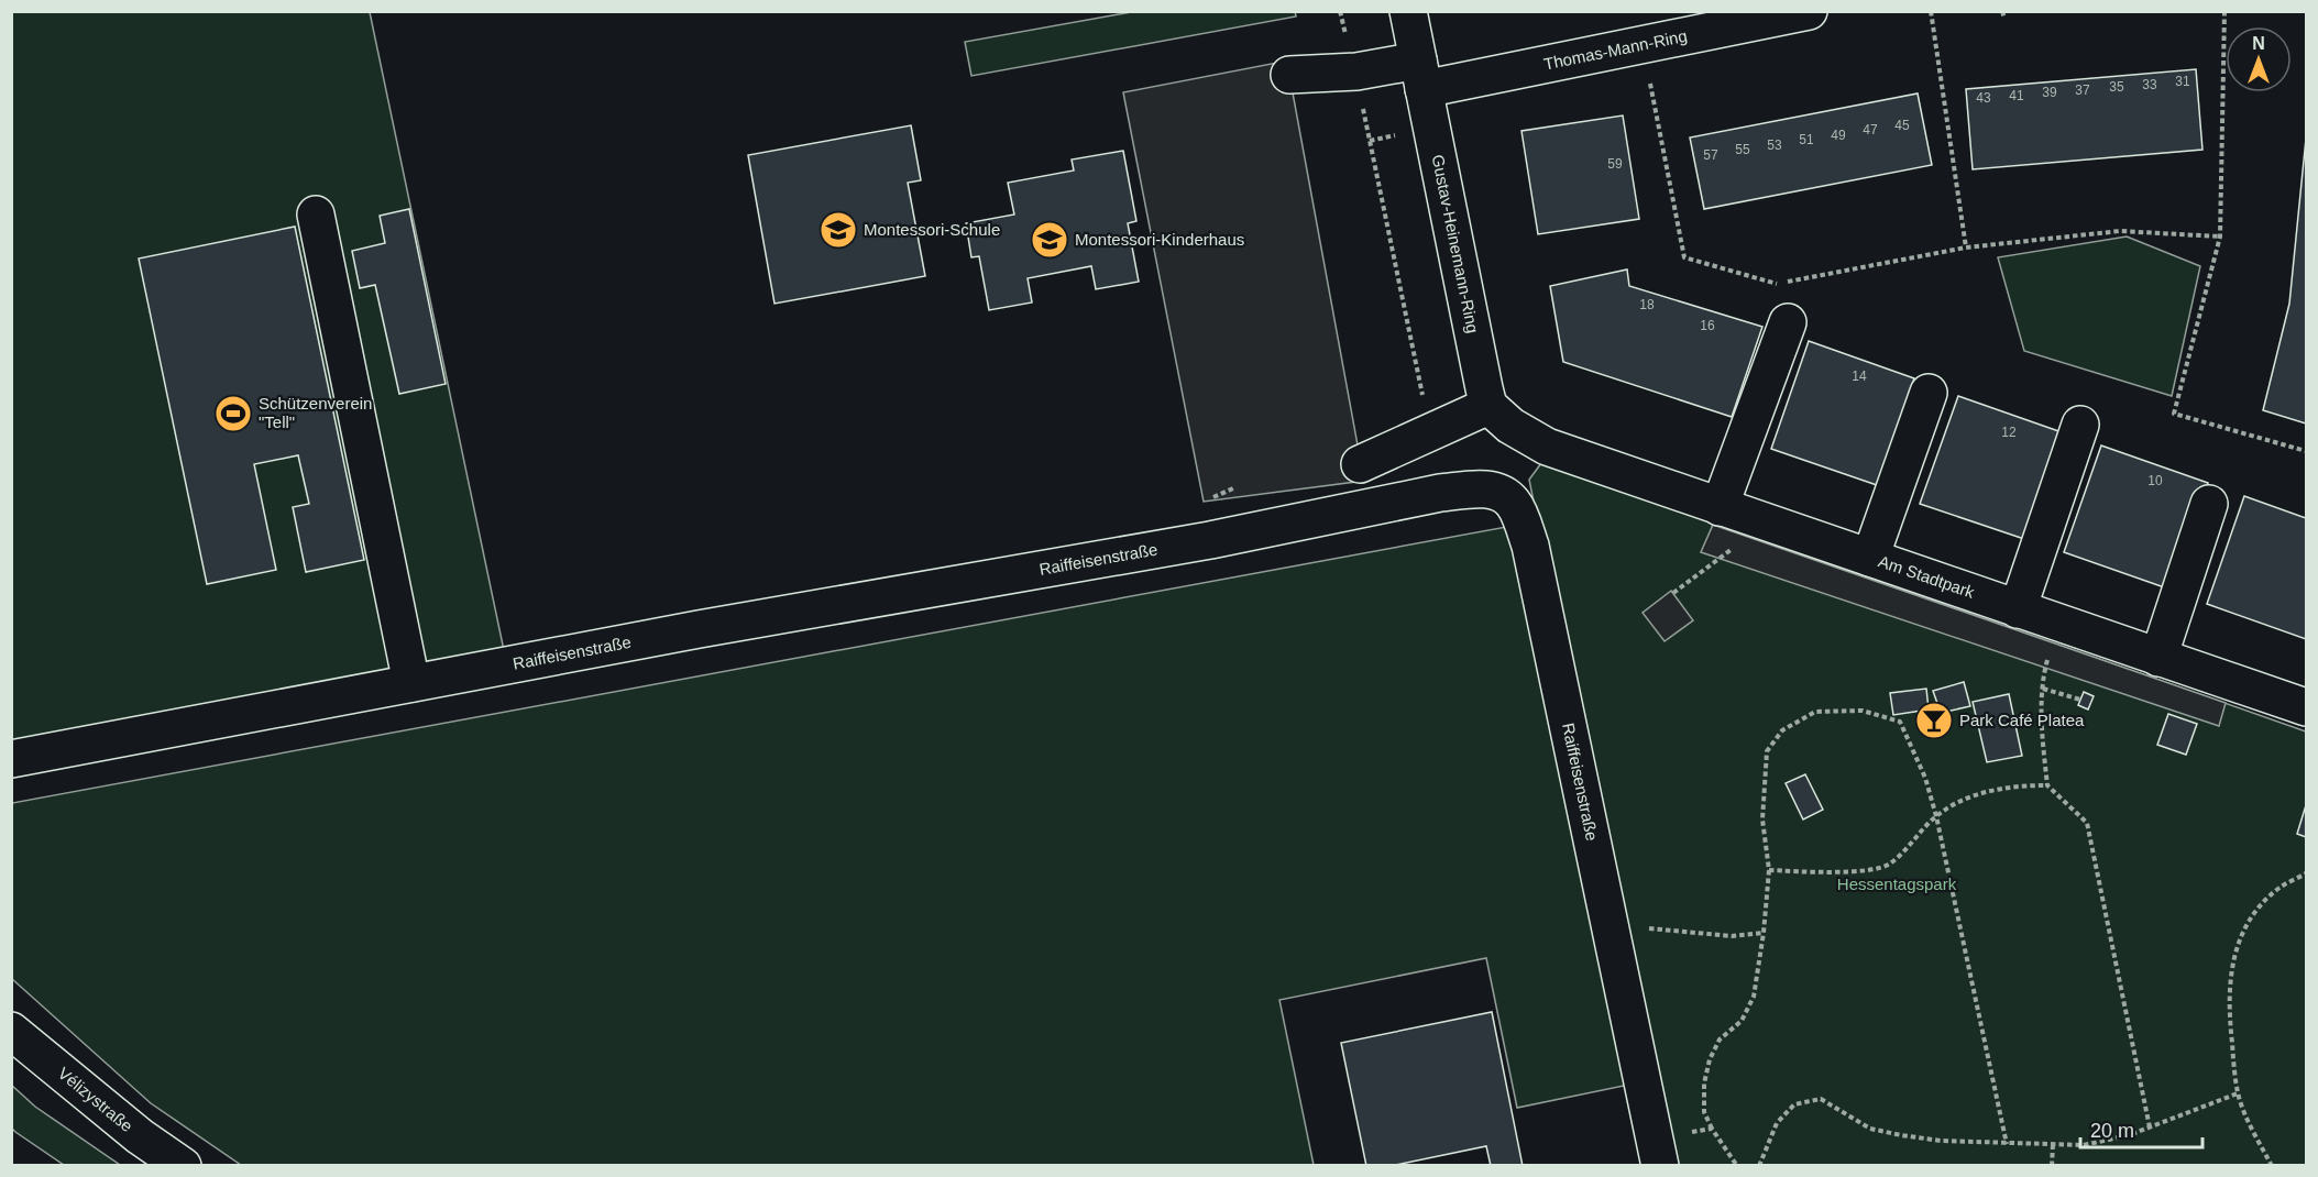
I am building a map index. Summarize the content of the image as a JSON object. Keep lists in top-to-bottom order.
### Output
{
  "streets": {
    "street": [
      "Thomas-Mann-Ring",
      "Gustav-Heinemann-Ring",
      "Raiffeisenstraße",
      "Am Stadtpark",
      "Vélizystraße"
    ]
  },
  "crossings": [
    ["Thomas-Mann-Ring", "Gustav-Heinemann-Ring"],
    ["Gustav-Heinemann-Ring", "Am Stadtpark"]
  ],
  "parks": ["Hessentagspark"],
  "places": {
    "school or university": ["Montessori-Schule", "Montessori-Kinderhaus"],
    "sports": ["Schützenverein \"Tell\""],
    "bar": ["Park Café Platea"]
  },
  "house_numbers": [
    "31",
    "33",
    "35",
    "37",
    "39",
    "41",
    "43",
    "45",
    "47",
    "49",
    "51",
    "53",
    "55",
    "57",
    "59",
    "18",
    "16",
    "14",
    "12",
    "10"
  ],
  "scale_bar": "20 m",
  "north": "top"
}
